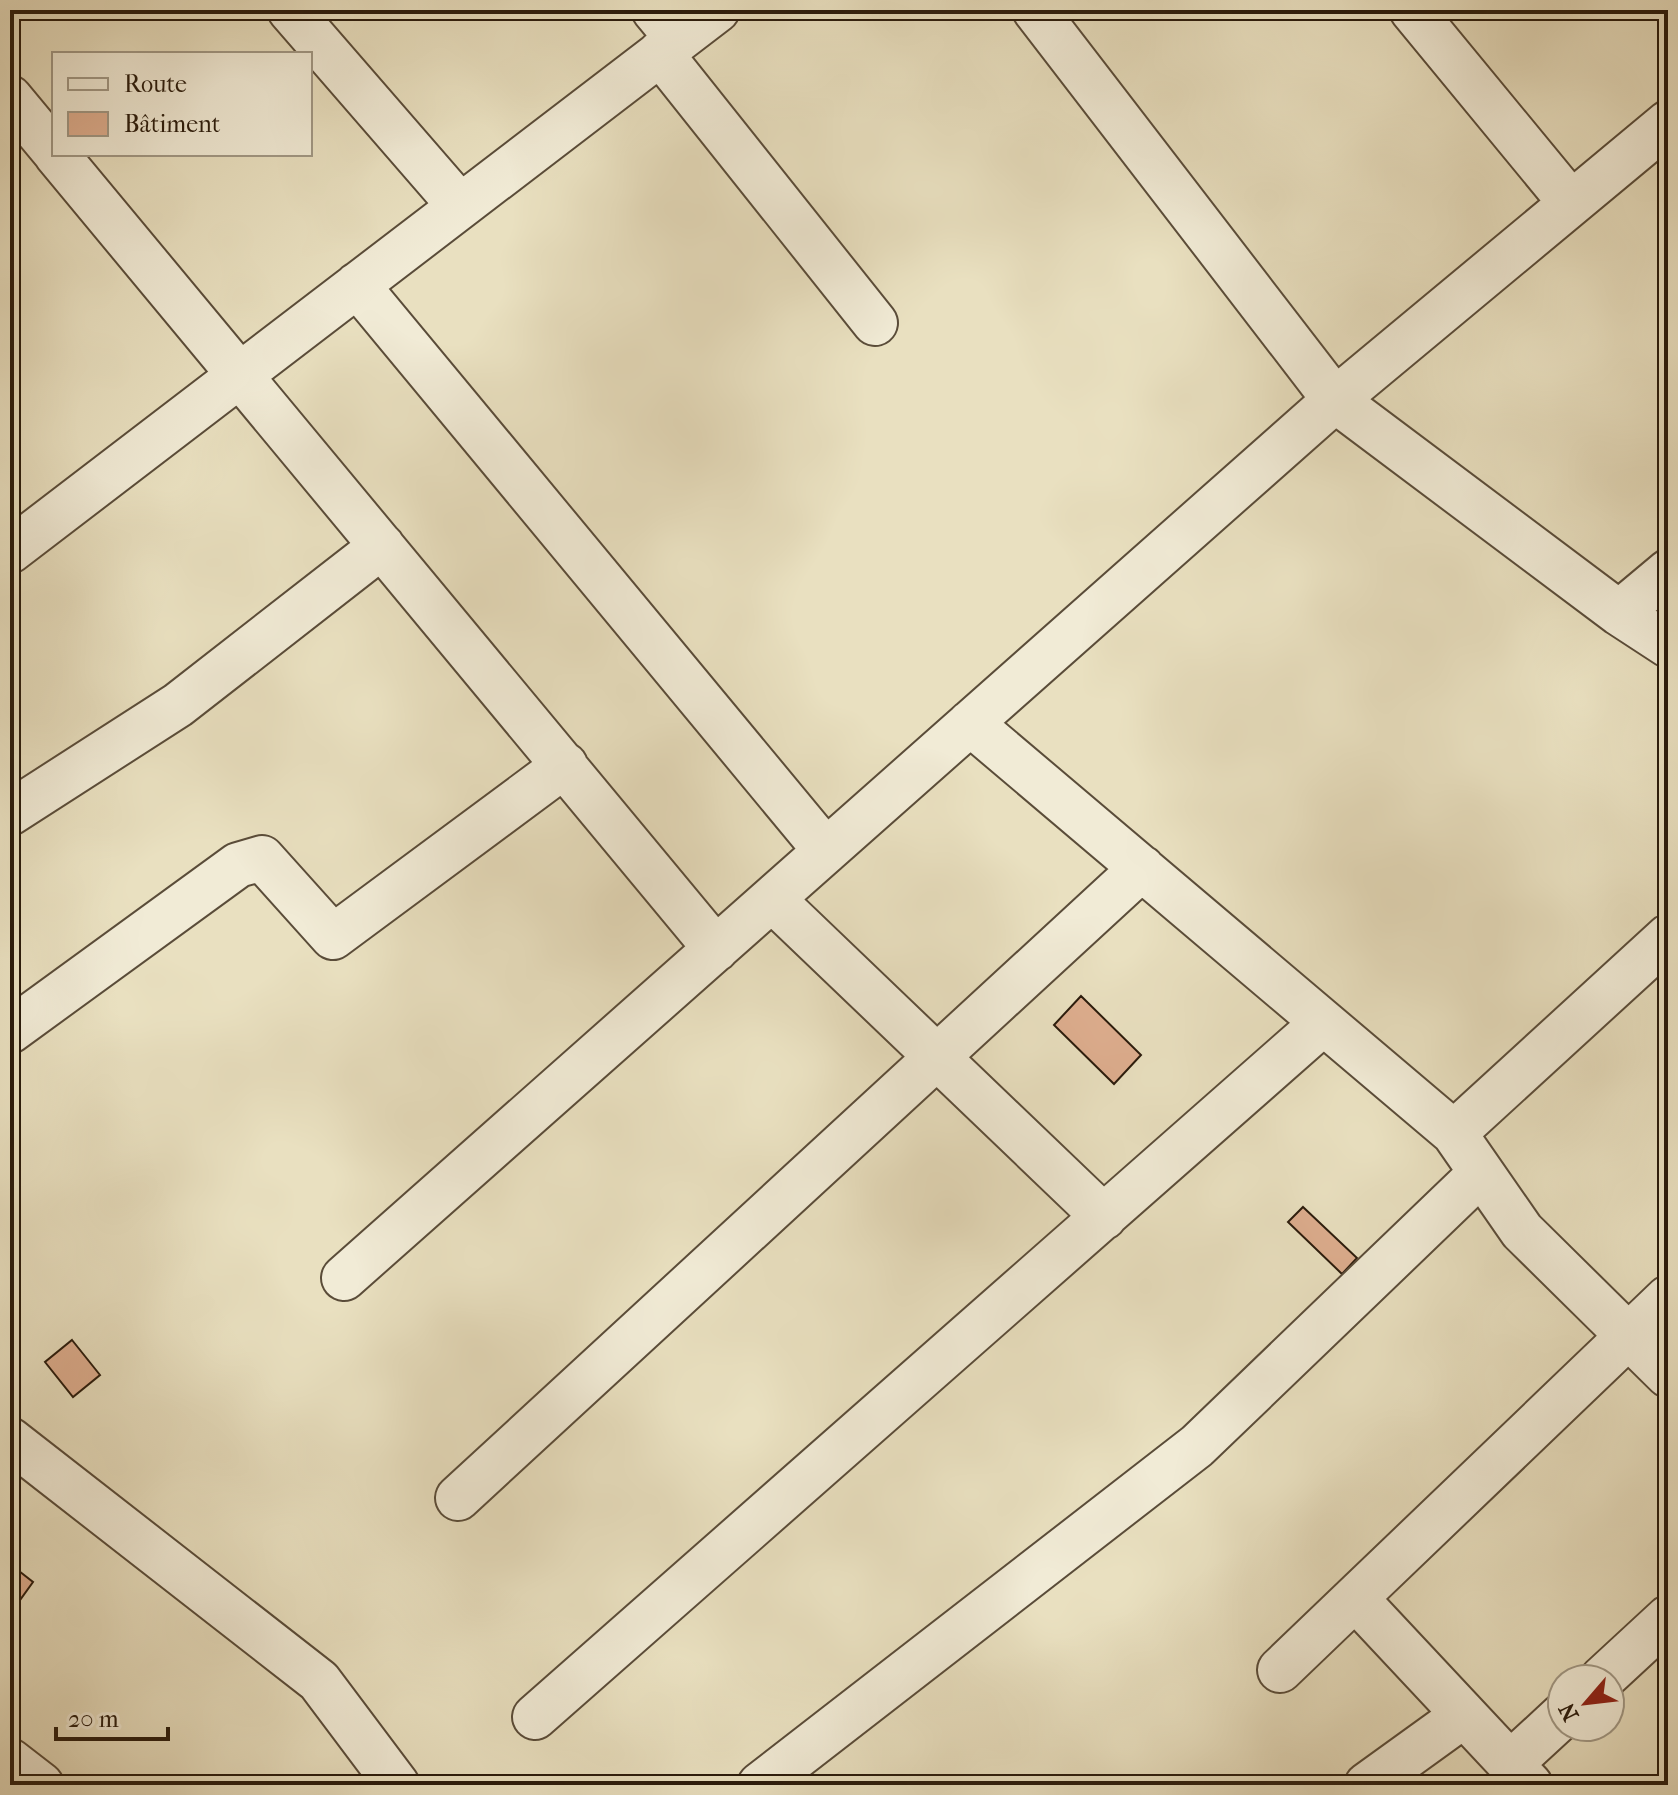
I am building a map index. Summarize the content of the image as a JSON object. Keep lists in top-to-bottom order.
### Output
{
  "legend": ["Route", "Bâtiment"],
  "scale_bar": "20 m",
  "north": "bottom left"
}
